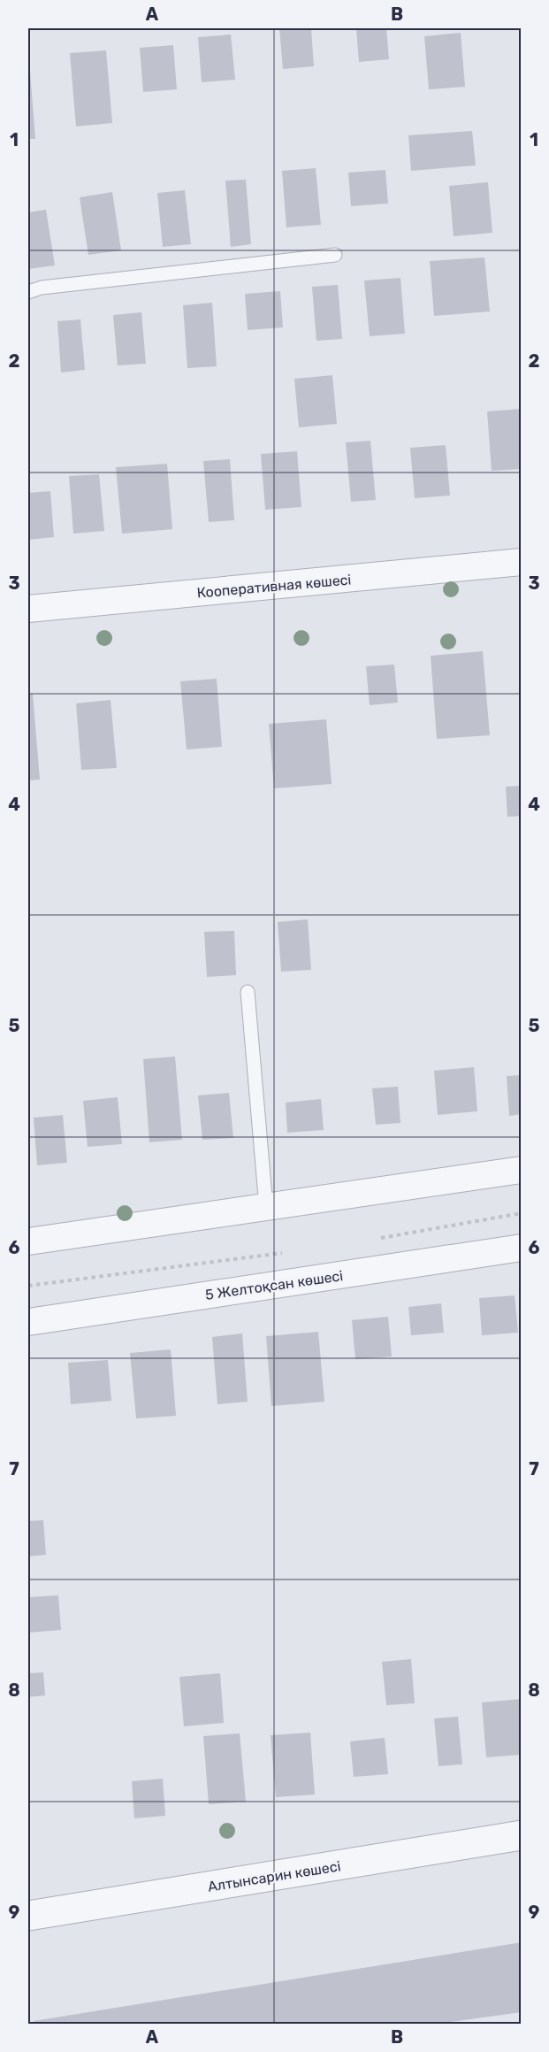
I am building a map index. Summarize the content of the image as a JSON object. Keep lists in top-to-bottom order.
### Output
{
  "streets": {
    "street": ["Кооперативная көшесі", "5 Желтоқсан көшесі", "Алтынсарин көшесі"]
  },
  "grid": {
    "columns": ["A", "B"],
    "rows": [
      "1",
      "2",
      "3",
      "4",
      "5",
      "6",
      "7",
      "8",
      "9"
    ]
  }
}
